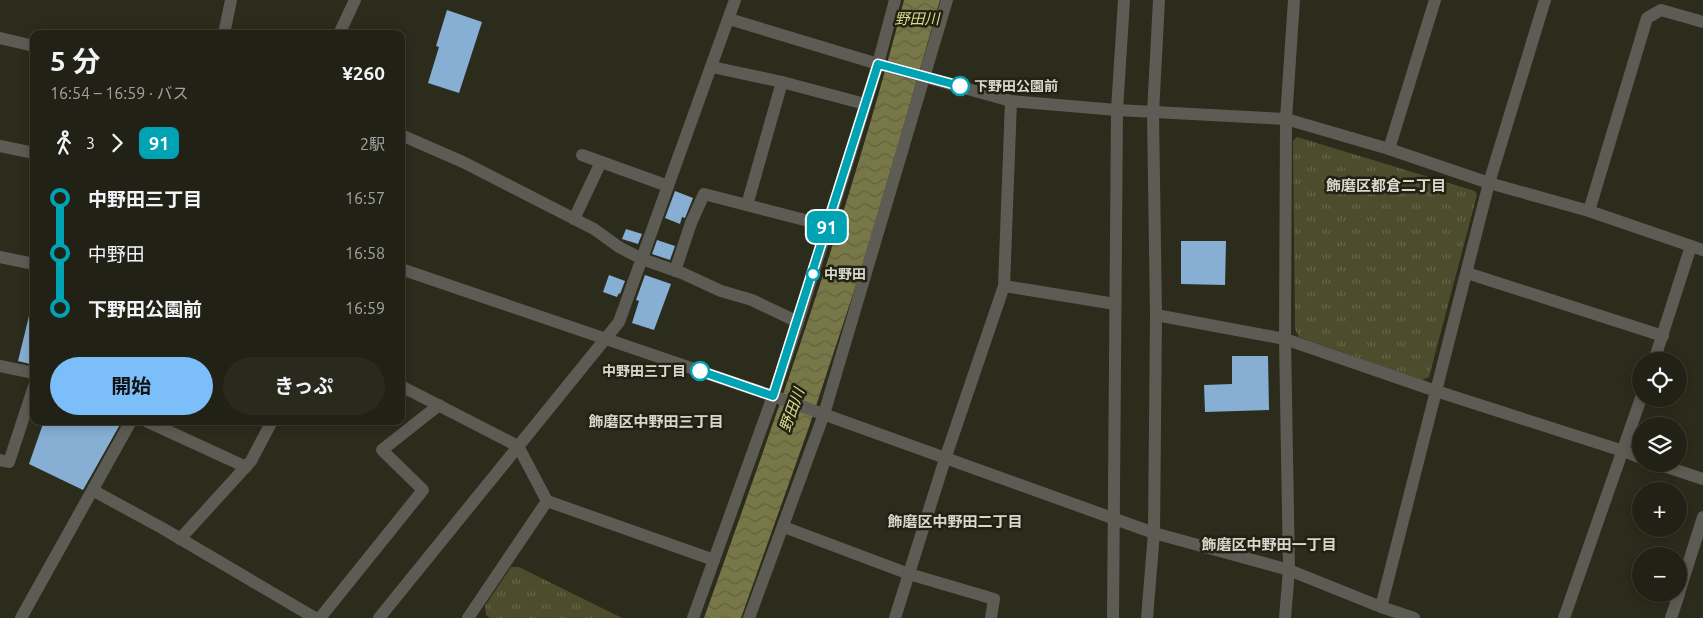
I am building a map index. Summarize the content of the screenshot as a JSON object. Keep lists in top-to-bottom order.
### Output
{
  "districts": [
    "飾磨区都倉二丁目",
    "飾磨区中野田三丁目",
    "飾磨区中野田二丁目",
    "飾磨区中野田一丁目"
  ],
  "water": ["野田川"],
  "places": ["下野田公園前", "中野田", "中野田三丁目"],
  "lines": ["bus line 91"],
  "page": {
    "on_map": "91",
    "heading": ["5 分", "16:54 – 16:59 · バス", "¥260"],
    "legs": ["3", "91", "2駅"],
    "list": [
      {
        "name": "中野田三丁目",
        "value": "16:57"
      },
      {
        "name": "中野田",
        "value": "16:58"
      },
      {
        "name": "下野田公園前",
        "value": "16:59"
      }
    ],
    "buttons": ["開始", "きっぷ"],
    "map_buttons": ["+", "−"]
  }
}
